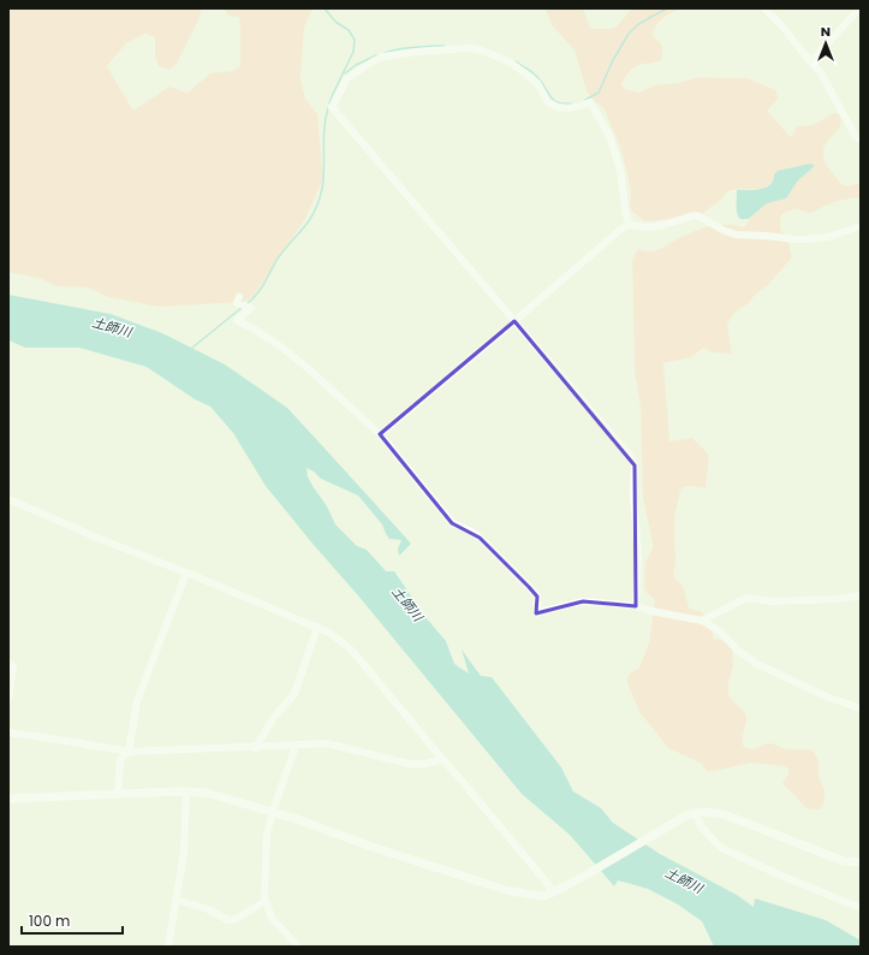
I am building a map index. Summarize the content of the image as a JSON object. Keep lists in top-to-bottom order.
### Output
{
  "water": ["土師川"],
  "scale_bar": "100 m",
  "north": "top"
}
